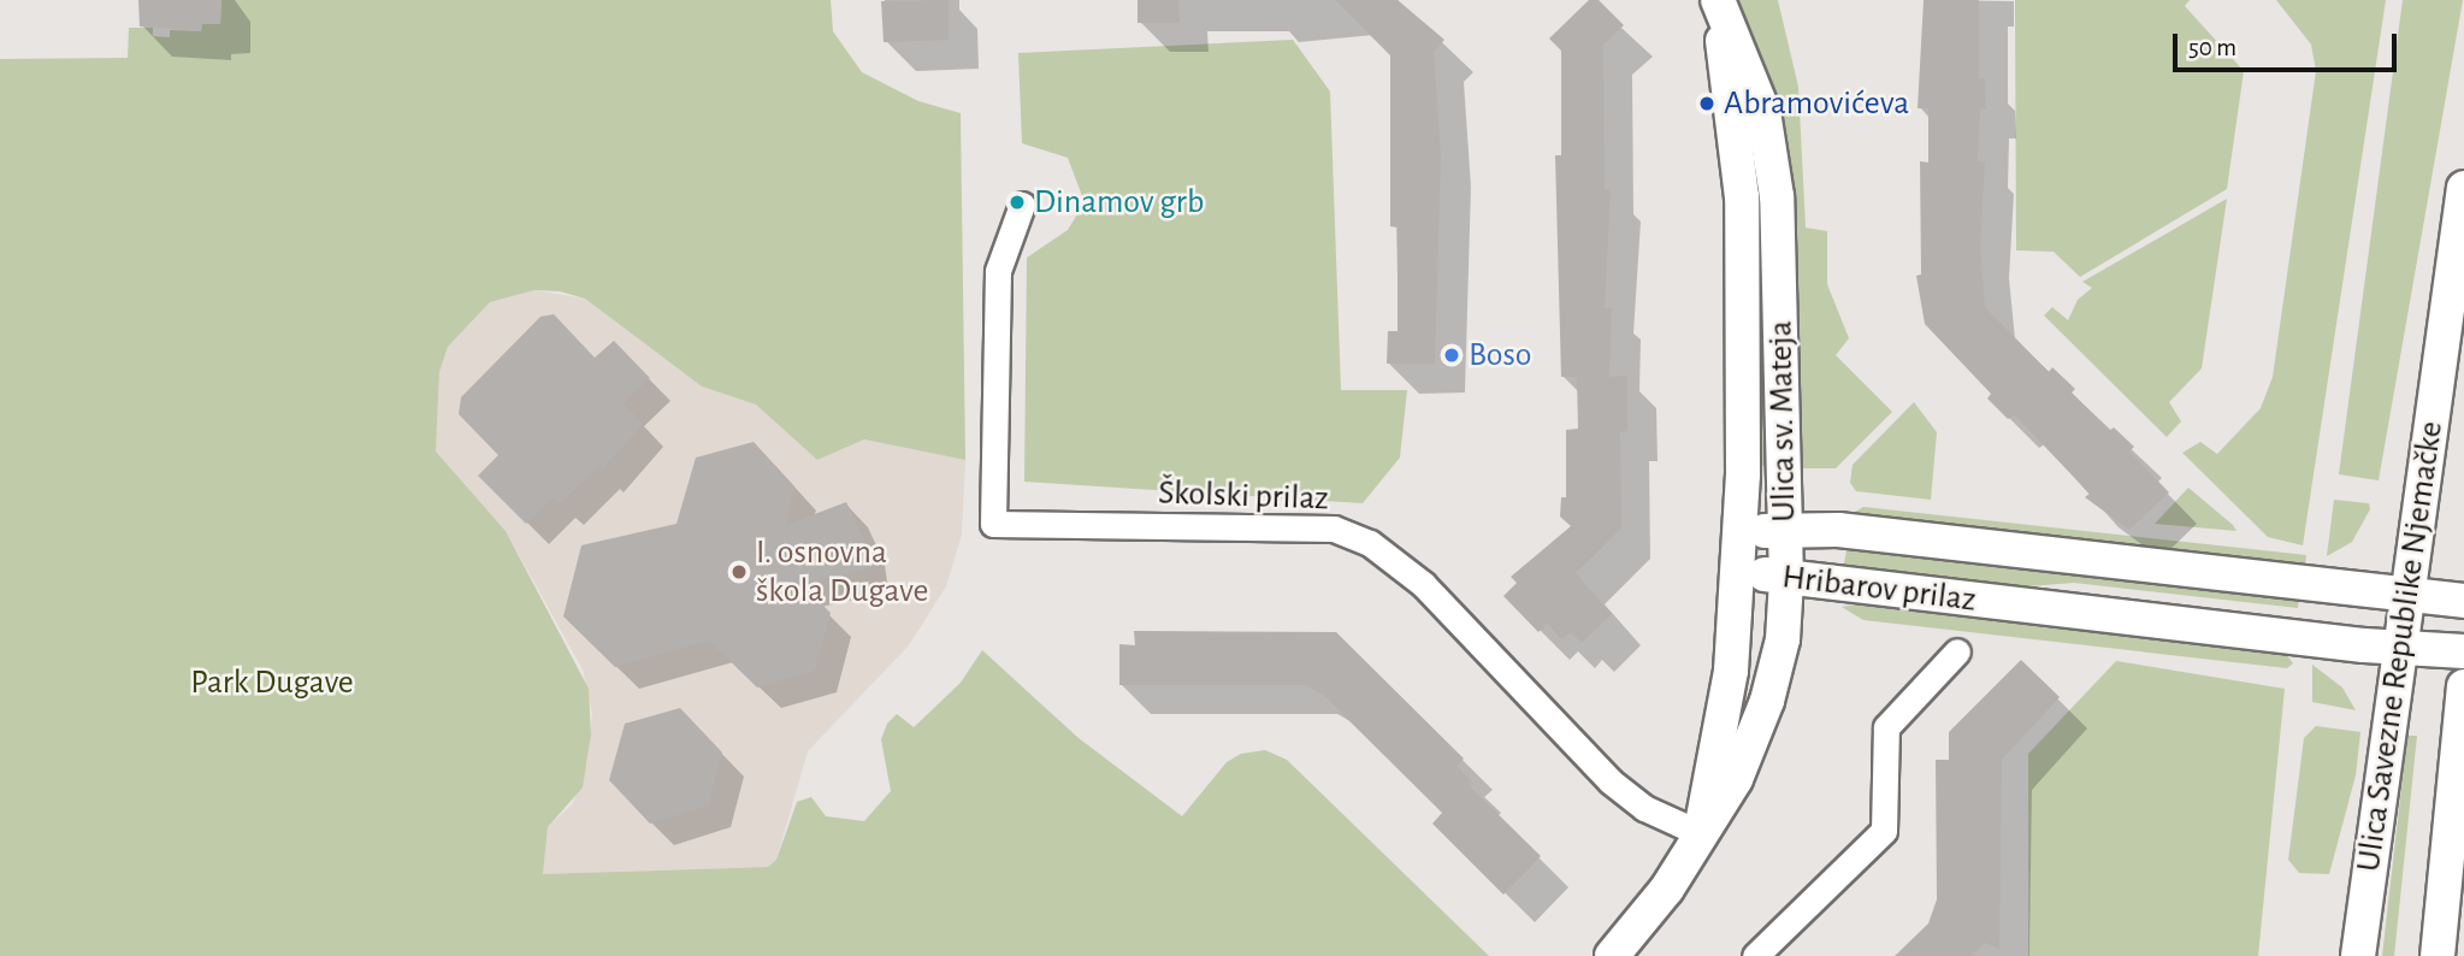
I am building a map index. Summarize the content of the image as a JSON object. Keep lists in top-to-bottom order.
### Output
{
  "streets": {
    "street": [
      "Ulica sv. Mateja",
      "Školski prilaz",
      "Hribarov prilaz",
      "Ulica Savezne Republike Njemačke"
    ]
  },
  "crossings": [
    ["Ulica sv. Mateja", "Školski prilaz"],
    ["Ulica sv. Mateja", "Hribarov prilaz"],
    ["Hribarov prilaz", "Ulica Savezne Republike Njemačke"]
  ],
  "parks": ["Park Dugave"],
  "places": [
    "Abramovićeva",
    "Dinamov grb",
    "Boso",
    "I. osnovna škola Dugave"
  ],
  "scale_bar": "50 m"
}
